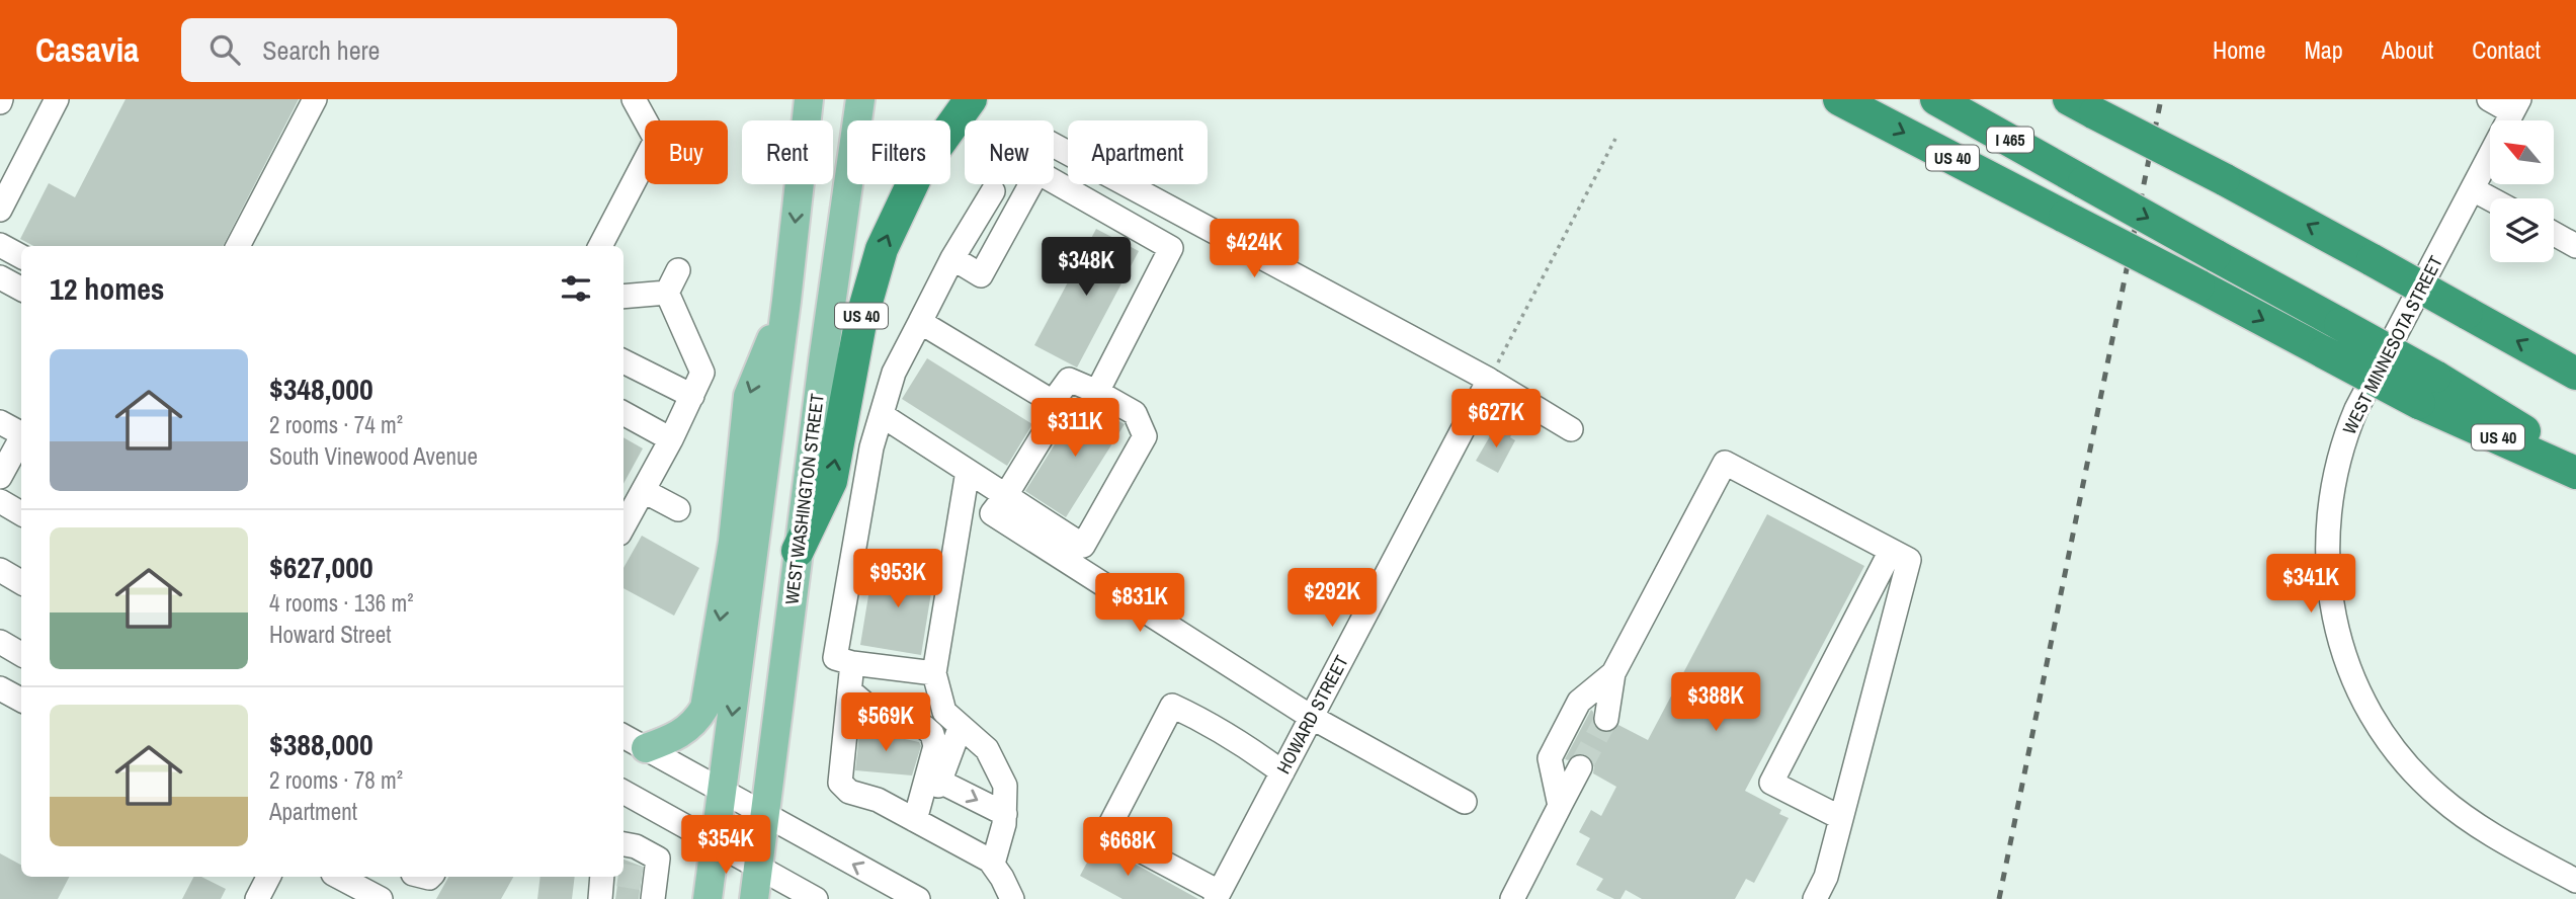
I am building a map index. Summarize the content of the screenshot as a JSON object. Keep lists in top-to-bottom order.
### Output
{
  "streets": {
    "highway": ["I 465", "US 40"],
    "main road": ["WEST WASHINGTON STREET"],
    "street": ["WEST MINNESOTA STREET", "HOWARD STREET"]
  },
  "crossings": [
    ["I 465", "US 40"],
    ["US 40", "WEST WASHINGTON STREET"]
  ],
  "north": "top left",
  "page": {
    "header": "Casavia",
    "search": "Search here",
    "nav": [
      "Home",
      "Map",
      "About",
      "Contact"
    ],
    "chip": [
      "Buy",
      "Rent",
      "Filters",
      "New",
      "Apartment"
    ],
    "price": [
      "$424K",
      "$348K",
      "$627K",
      "$311K",
      "$953K",
      "$341K",
      "$292K",
      "$831K",
      "$388K",
      "$569K",
      "$354K",
      "$668K"
    ],
    "heading": "12 homes",
    "list": [
      {
        "name": "$348,000",
        "note": "2 rooms · 74 m² · South Vinewood Avenue"
      },
      {
        "name": "$627,000",
        "note": "4 rooms · 136 m² · Howard Street"
      },
      {
        "name": "$388,000",
        "note": "2 rooms · 78 m² · Apartment"
      }
    ]
  }
}
